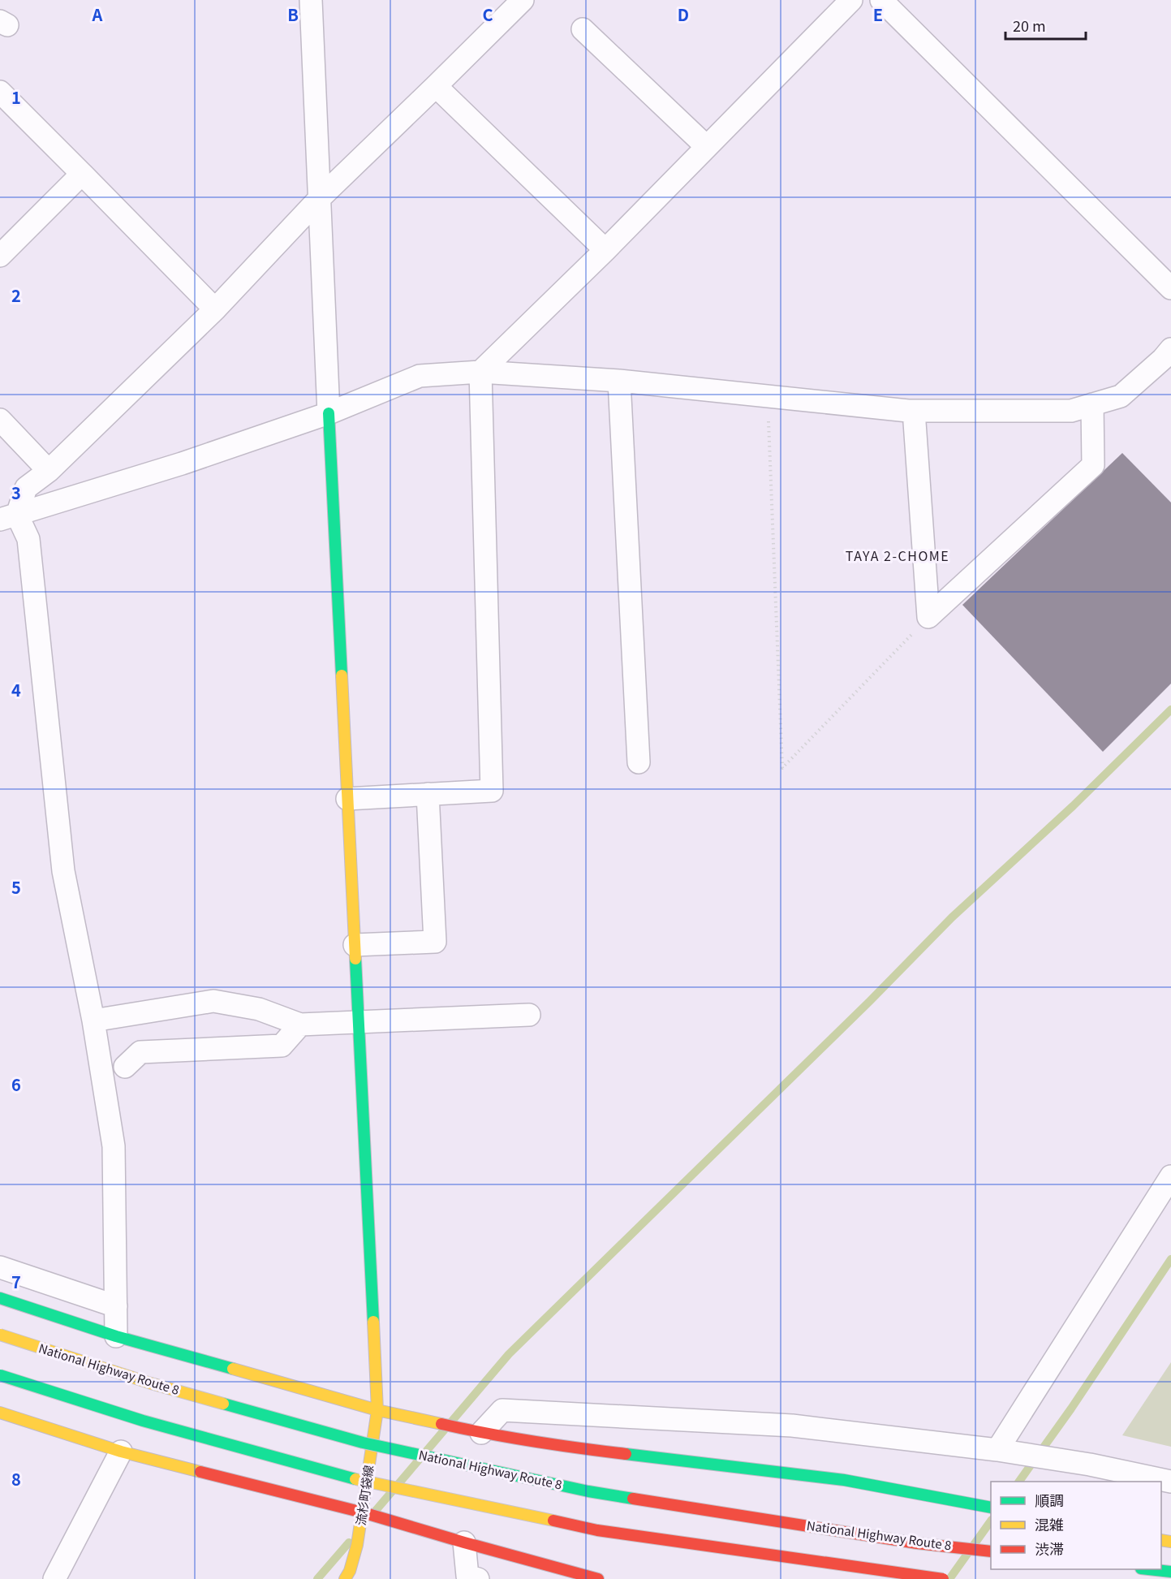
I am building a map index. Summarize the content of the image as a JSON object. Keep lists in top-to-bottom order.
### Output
{
  "streets": {
    "main road": ["National Highway Route 8", "流杉町袋線"]
  },
  "districts": ["TAYA 2-CHOME"],
  "legend": ["順調", "混雑", "渋滞"],
  "scale_bar": "20 m",
  "grid": {
    "columns": [
      "A",
      "B",
      "C",
      "D",
      "E"
    ],
    "rows": [
      "1",
      "2",
      "3",
      "4",
      "5",
      "6",
      "7",
      "8"
    ]
  }
}
